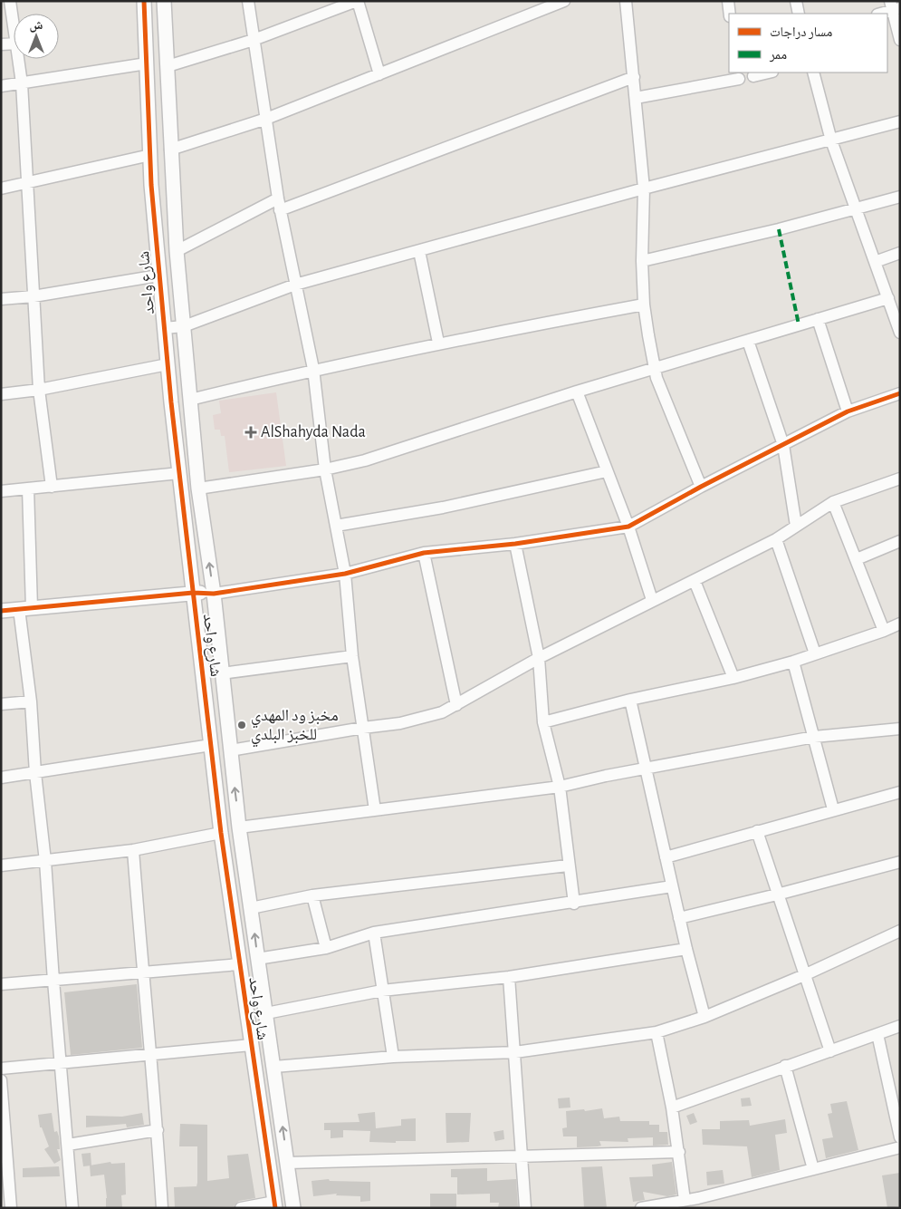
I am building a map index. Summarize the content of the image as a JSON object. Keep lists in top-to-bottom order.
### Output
{
  "streets": {
    "street": ["شارع واحد"]
  },
  "places": {
    "health": ["AlShahyda Nada"],
    "other": ["مخبز ود المهدي للخبز البلدي"]
  },
  "legend": ["مسار دراجات", "ممر"],
  "north": "top"
}
